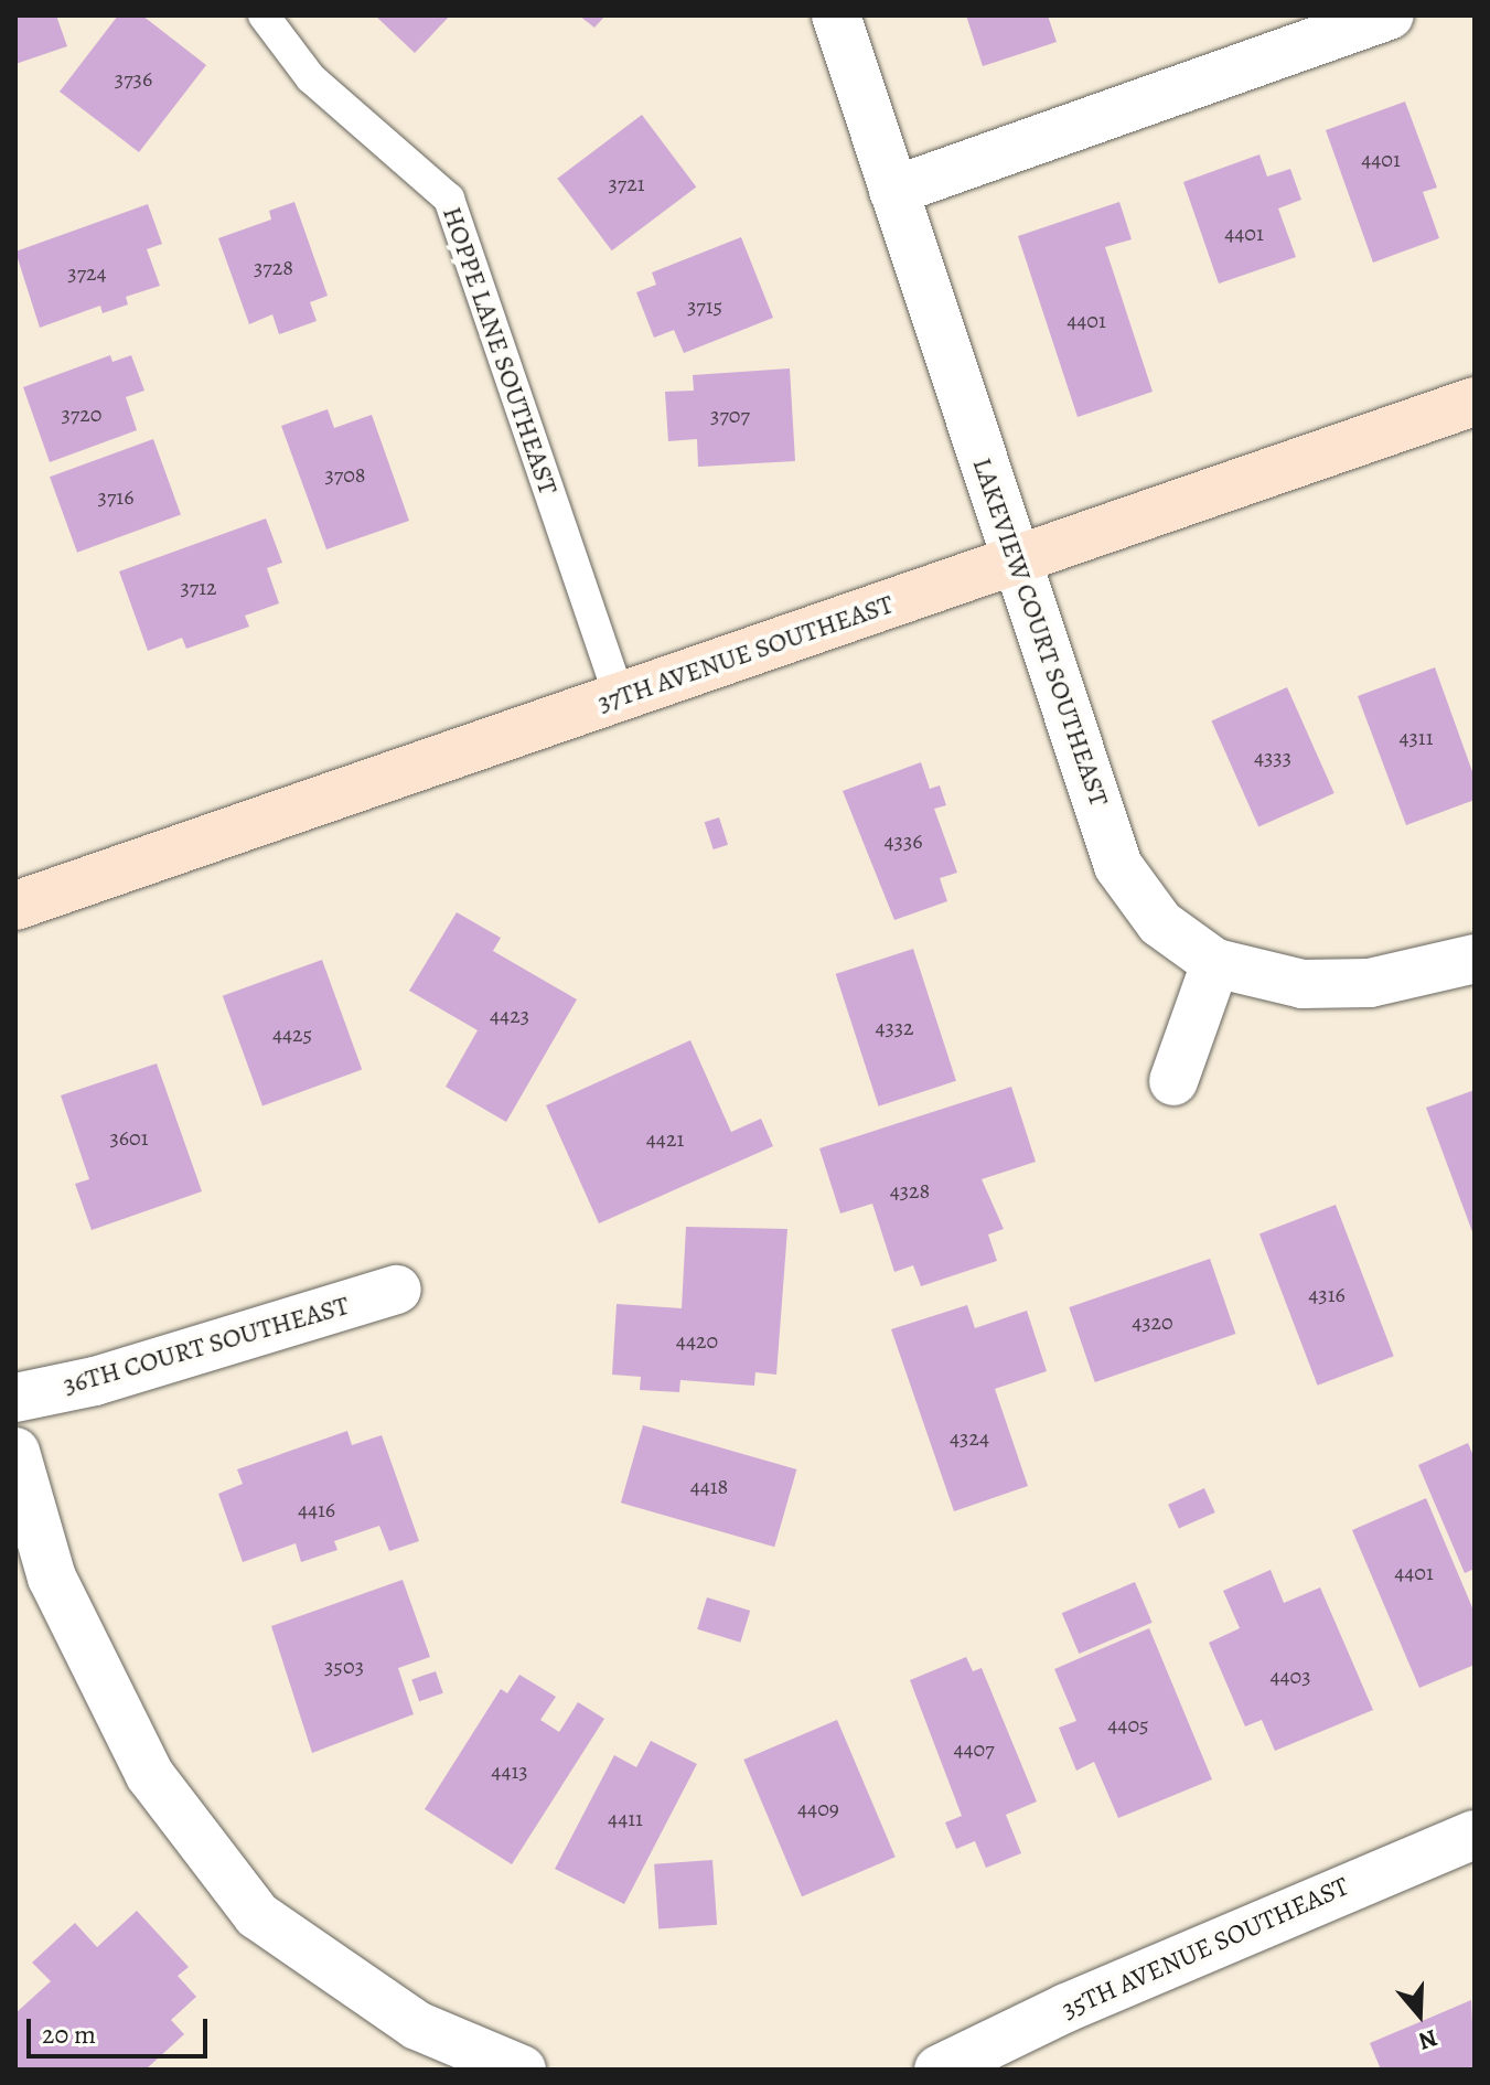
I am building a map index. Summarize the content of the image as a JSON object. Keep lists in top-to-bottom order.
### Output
{
  "streets": {
    "street": [
      "LAKEVIEW COURT SOUTHEAST",
      "37TH AVENUE SOUTHEAST",
      "36TH COURT SOUTHEAST",
      "35TH AVENUE SOUTHEAST"
    ],
    "lane": ["HOPPE LANE SOUTHEAST"]
  },
  "crossings": [
    ["HOPPE LANE SOUTHEAST", "37TH AVENUE SOUTHEAST"],
    ["LAKEVIEW COURT SOUTHEAST", "37TH AVENUE SOUTHEAST"]
  ],
  "house_numbers": [
    "3736",
    "4401",
    "3721",
    "4401",
    "3728",
    "3724",
    "3715",
    "4401",
    "3720",
    "3707",
    "3708",
    "3716",
    "3712",
    "4311",
    "4333",
    "4336",
    "4423",
    "4332",
    "4425",
    "3601",
    "4421",
    "4328",
    "4316",
    "4320",
    "4420",
    "4324",
    "4418",
    "4416",
    "4401",
    "3503",
    "4403",
    "4405",
    "4407",
    "4413",
    "4409",
    "4411"
  ],
  "scale_bar": "20 m",
  "north": "bottom"
}
